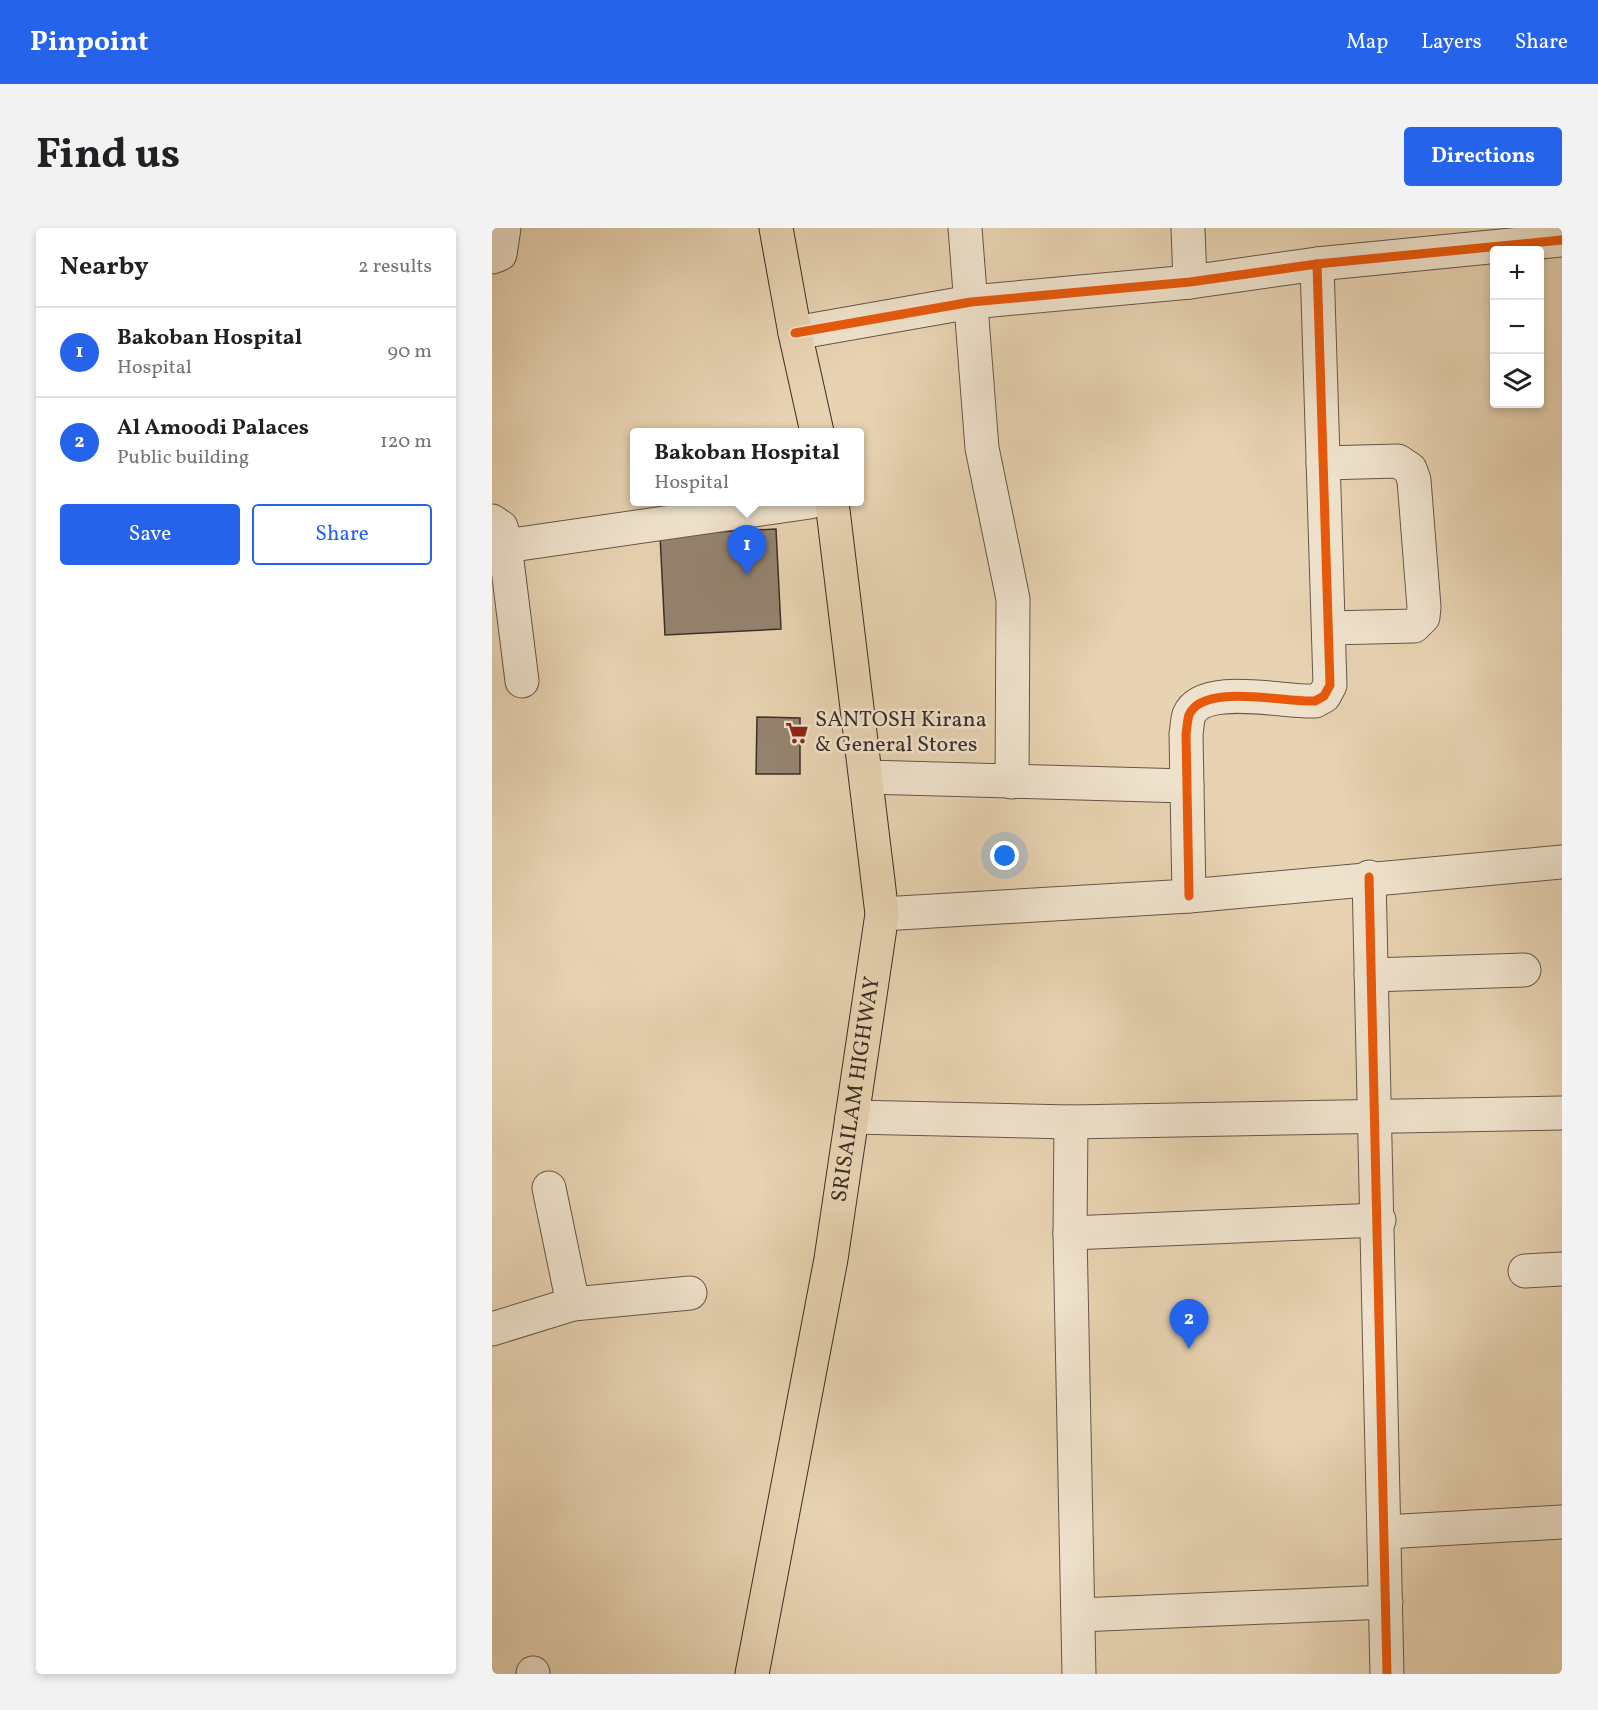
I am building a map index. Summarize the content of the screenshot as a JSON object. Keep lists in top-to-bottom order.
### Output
{
  "streets": {
    "highway": ["SRISAILAM HIGHWAY"]
  },
  "places": {
    "supermarket": ["SANTOSH Kirana & General Stores"]
  },
  "page": {
    "header": "Pinpoint",
    "nav": ["Map", "Layers", "Share"],
    "title": "Find us",
    "buttons": [
      "Directions",
      ["Save", "Share"]
    ],
    "heading": ["Nearby", "2 results"],
    "map_buttons": ["+", "−"],
    "list": [
      {
        "mark": "1",
        "name": "Bakoban Hospital",
        "note": "Hospital",
        "value": "90 m"
      },
      {
        "mark": "2",
        "name": "Al Amoodi Palaces",
        "note": "Public building",
        "value": "120 m"
      }
    ],
    "popup": ["Bakoban Hospital", "Hospital"],
    "pins": ["1", "2"]
  }
}
